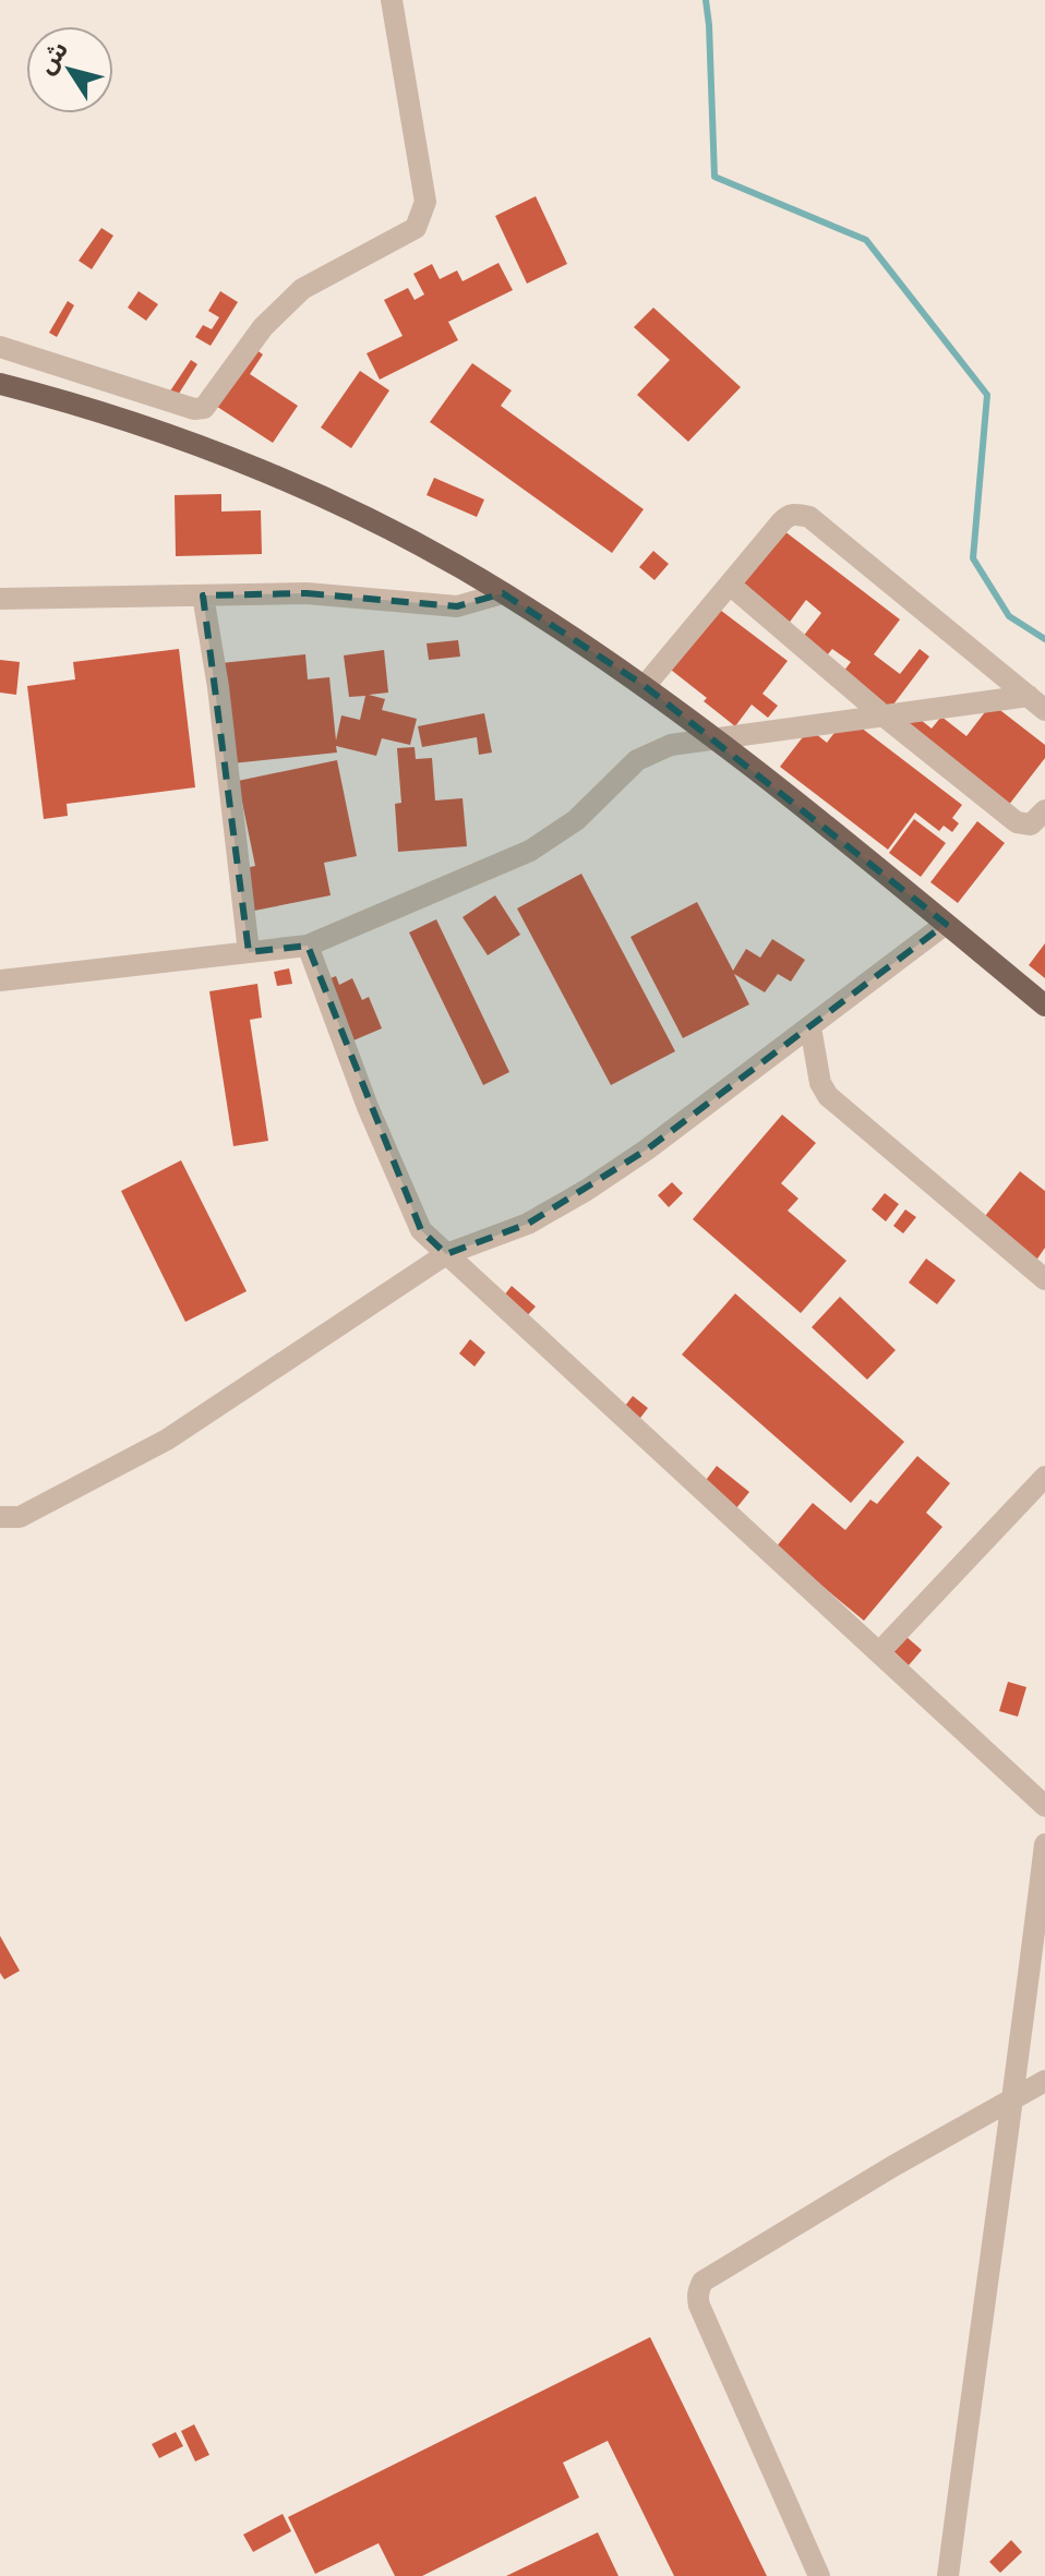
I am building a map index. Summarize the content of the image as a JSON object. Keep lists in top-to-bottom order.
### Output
{
  "north": "top left"
}
